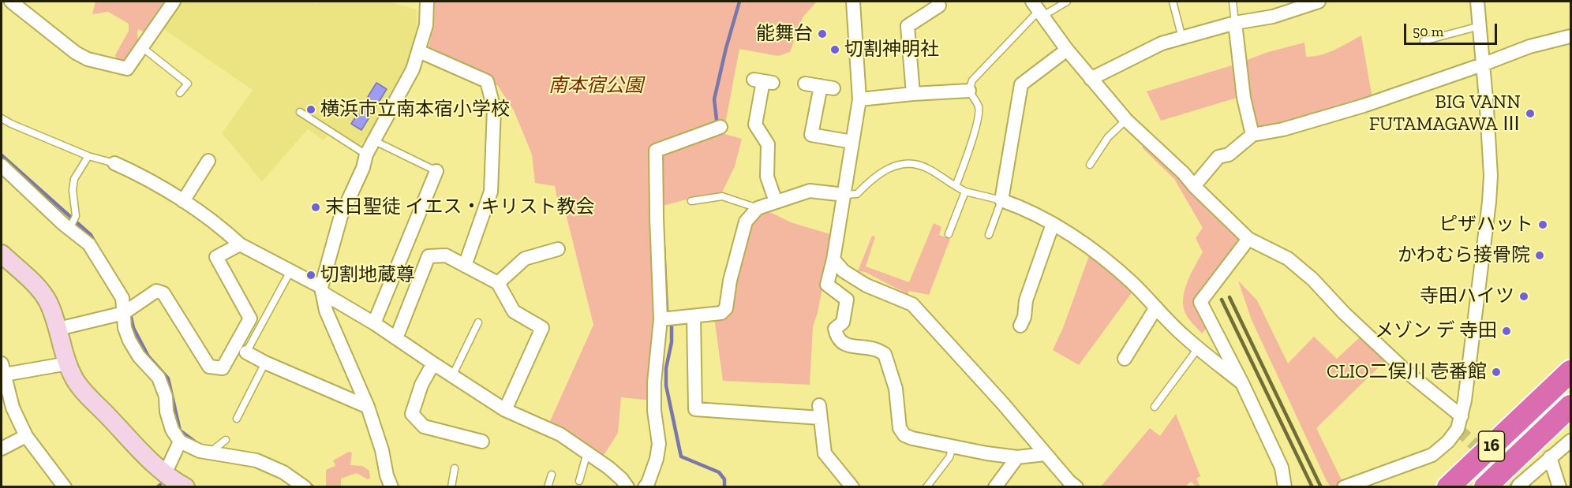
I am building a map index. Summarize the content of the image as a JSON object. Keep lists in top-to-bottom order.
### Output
{
  "streets": {
    "highway": ["16"]
  },
  "parks": ["南本宿公園"],
  "places": [
    "能舞台",
    "切割神明社",
    "横浜市立南本宿小学校",
    "BIG VANN FUTAMAGAWA Ⅲ",
    "末日聖徒 イエス・キリスト教会",
    "ピザハット",
    "かわむら接骨院",
    "切割地蔵尊",
    "寺田ハイツ",
    "メゾン デ 寺田",
    "CLIO二俣川 壱番館"
  ],
  "scale_bar": "50 m"
}
